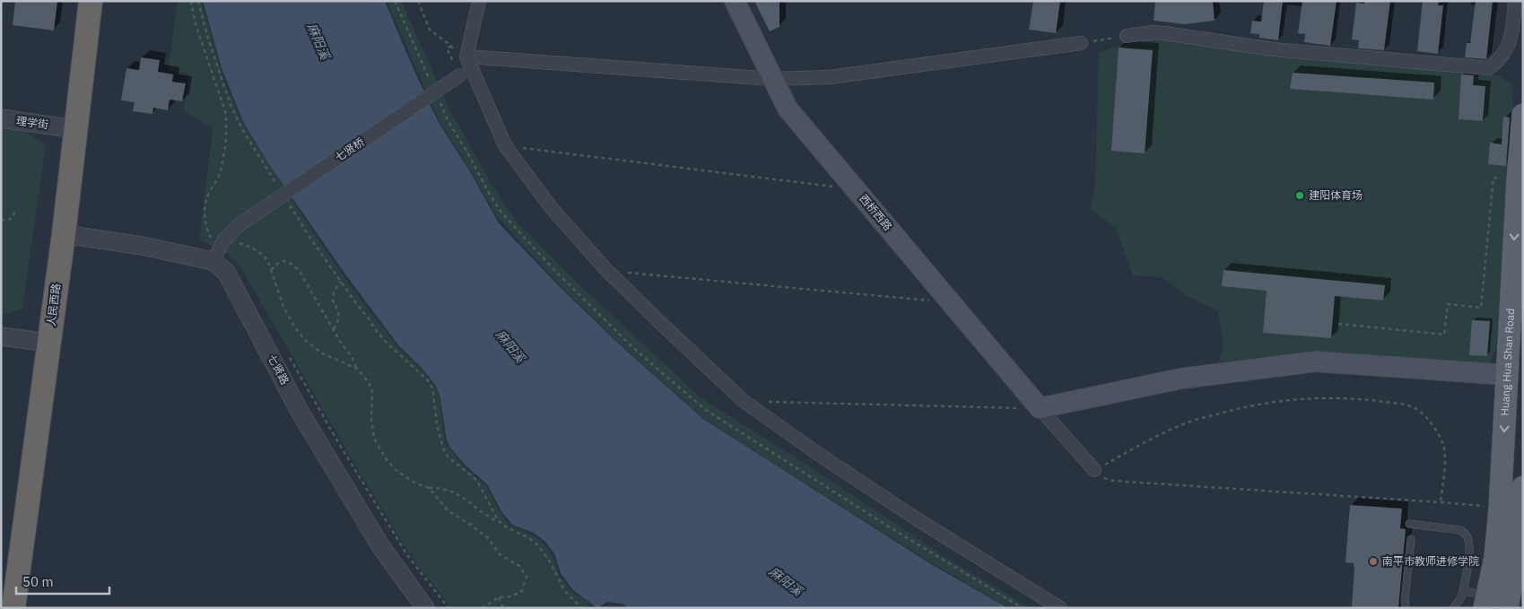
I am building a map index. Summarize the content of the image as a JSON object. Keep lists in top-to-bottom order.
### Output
{
  "streets": {
    "highway": ["人民西路"],
    "main road": ["西桥西路", "Huang Hua Shan Road"],
    "street": ["理学街", "七贤桥", "七贤路"]
  },
  "crossings": [
    ["理学街", "人民西路"],
    ["七贤桥", "七贤路"]
  ],
  "one_way": ["Huang Hua Shan Road"],
  "water": ["麻阳溪"],
  "places": ["建阳体育场", "南平市教师进修学院"],
  "scale_bar": "50 m"
}
